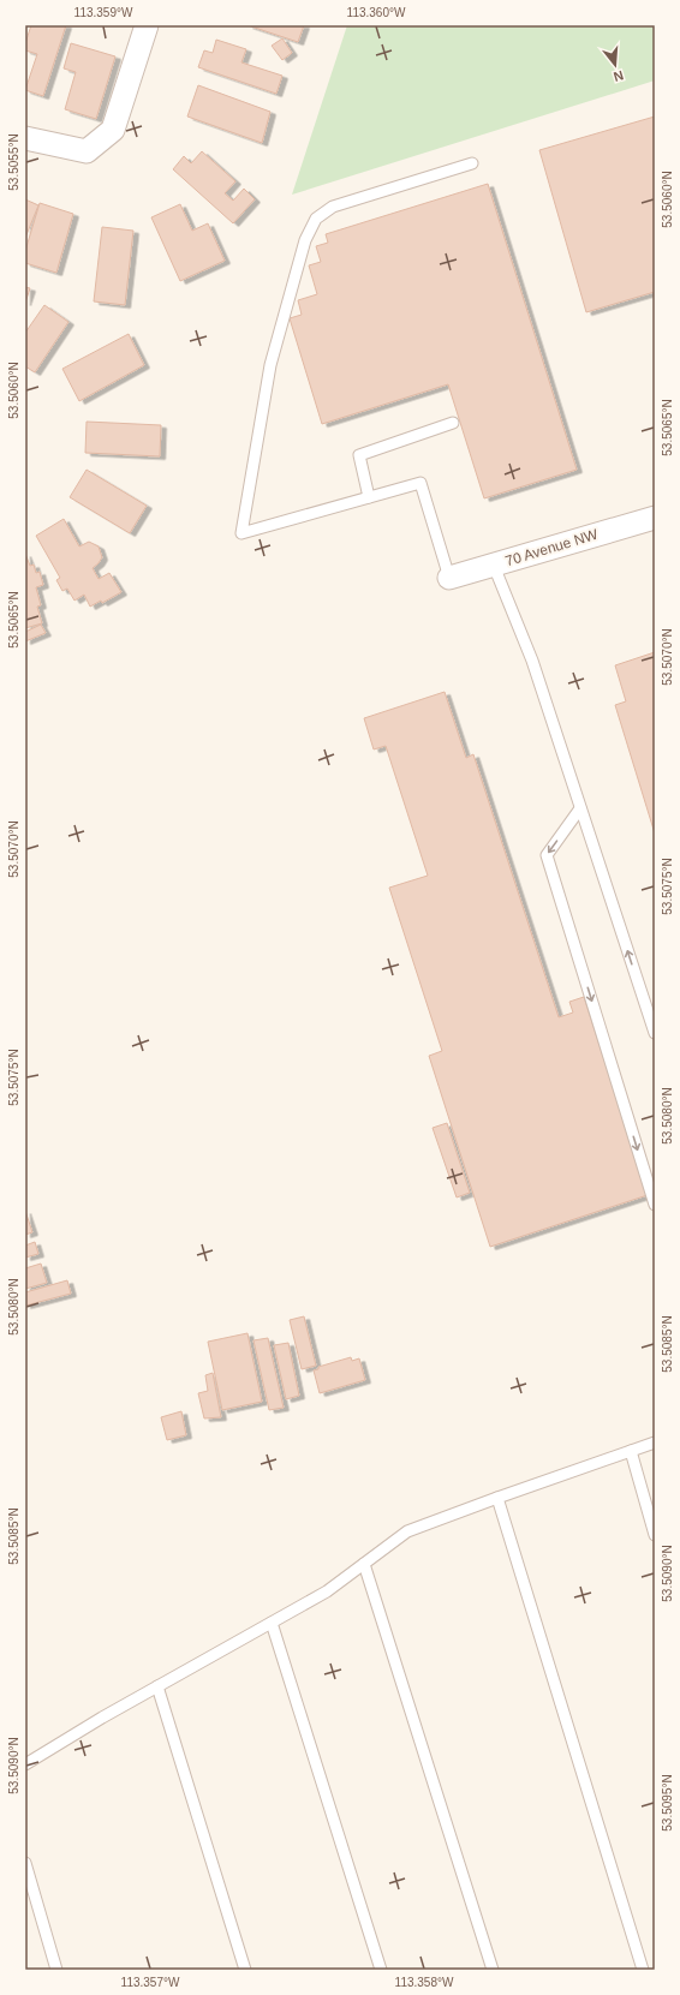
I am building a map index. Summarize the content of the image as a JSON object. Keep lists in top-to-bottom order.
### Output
{
  "streets": {
    "street": ["70 Avenue NW"]
  },
  "north": "bottom",
  "coordinates": [
    "113.359°W",
    "113.360°W",
    "53.5055°N",
    "53.5060°N",
    "53.5065°N",
    "53.5070°N",
    "53.5075°N",
    "53.5080°N",
    "53.5085°N",
    "53.5090°N",
    "53.5095°N",
    "113.357°W",
    "113.358°W"
  ]
}
